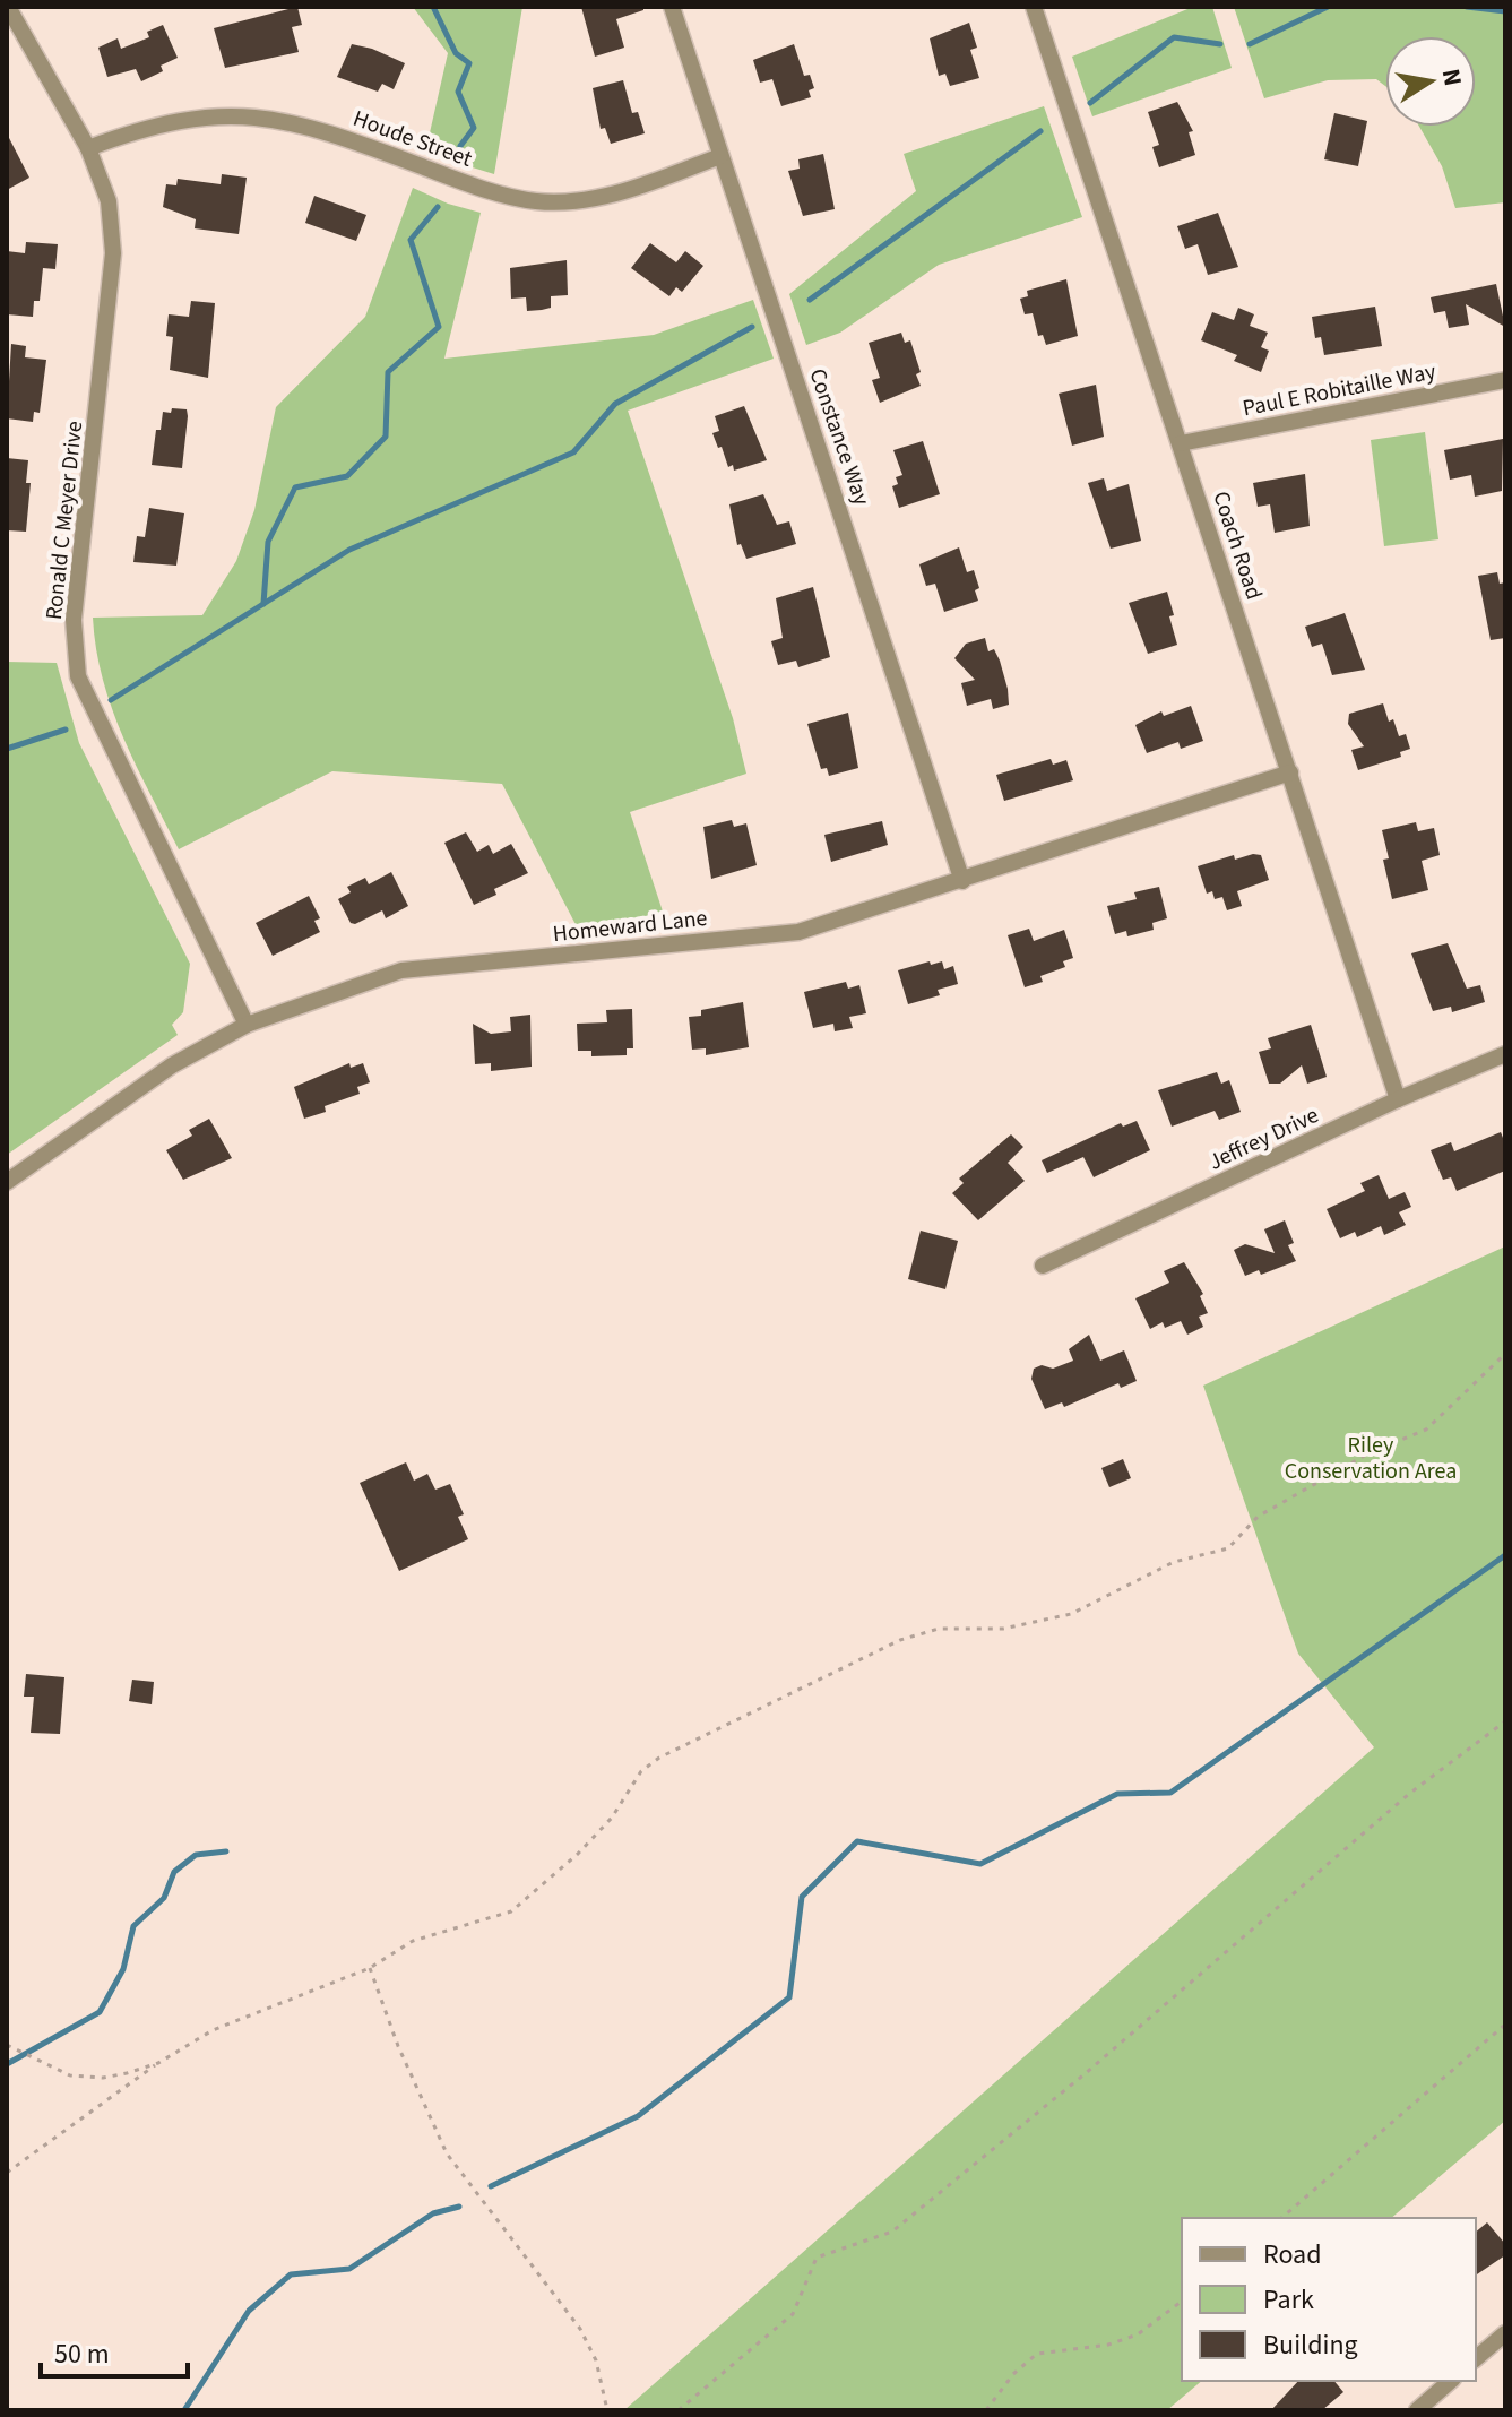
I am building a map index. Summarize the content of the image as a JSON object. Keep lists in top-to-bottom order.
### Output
{
  "streets": {
    "street": [
      "Houde Street",
      "Paul E Robitaille Way",
      "Constance Way",
      "Ronald C Meyer Drive",
      "Coach Road",
      "Homeward Lane",
      "Jeffrey Drive"
    ]
  },
  "crossings": [
    ["Houde Street", "Constance Way"],
    ["Houde Street", "Ronald C Meyer Drive"],
    ["Paul E Robitaille Way", "Coach Road"],
    ["Constance Way", "Homeward Lane"],
    ["Ronald C Meyer Drive", "Homeward Lane"],
    ["Coach Road", "Homeward Lane"],
    ["Coach Road", "Jeffrey Drive"]
  ],
  "parks": ["Riley Conservation Area"],
  "legend": ["Road", "Park", "Building"],
  "scale_bar": "50 m",
  "north": "right"
}
